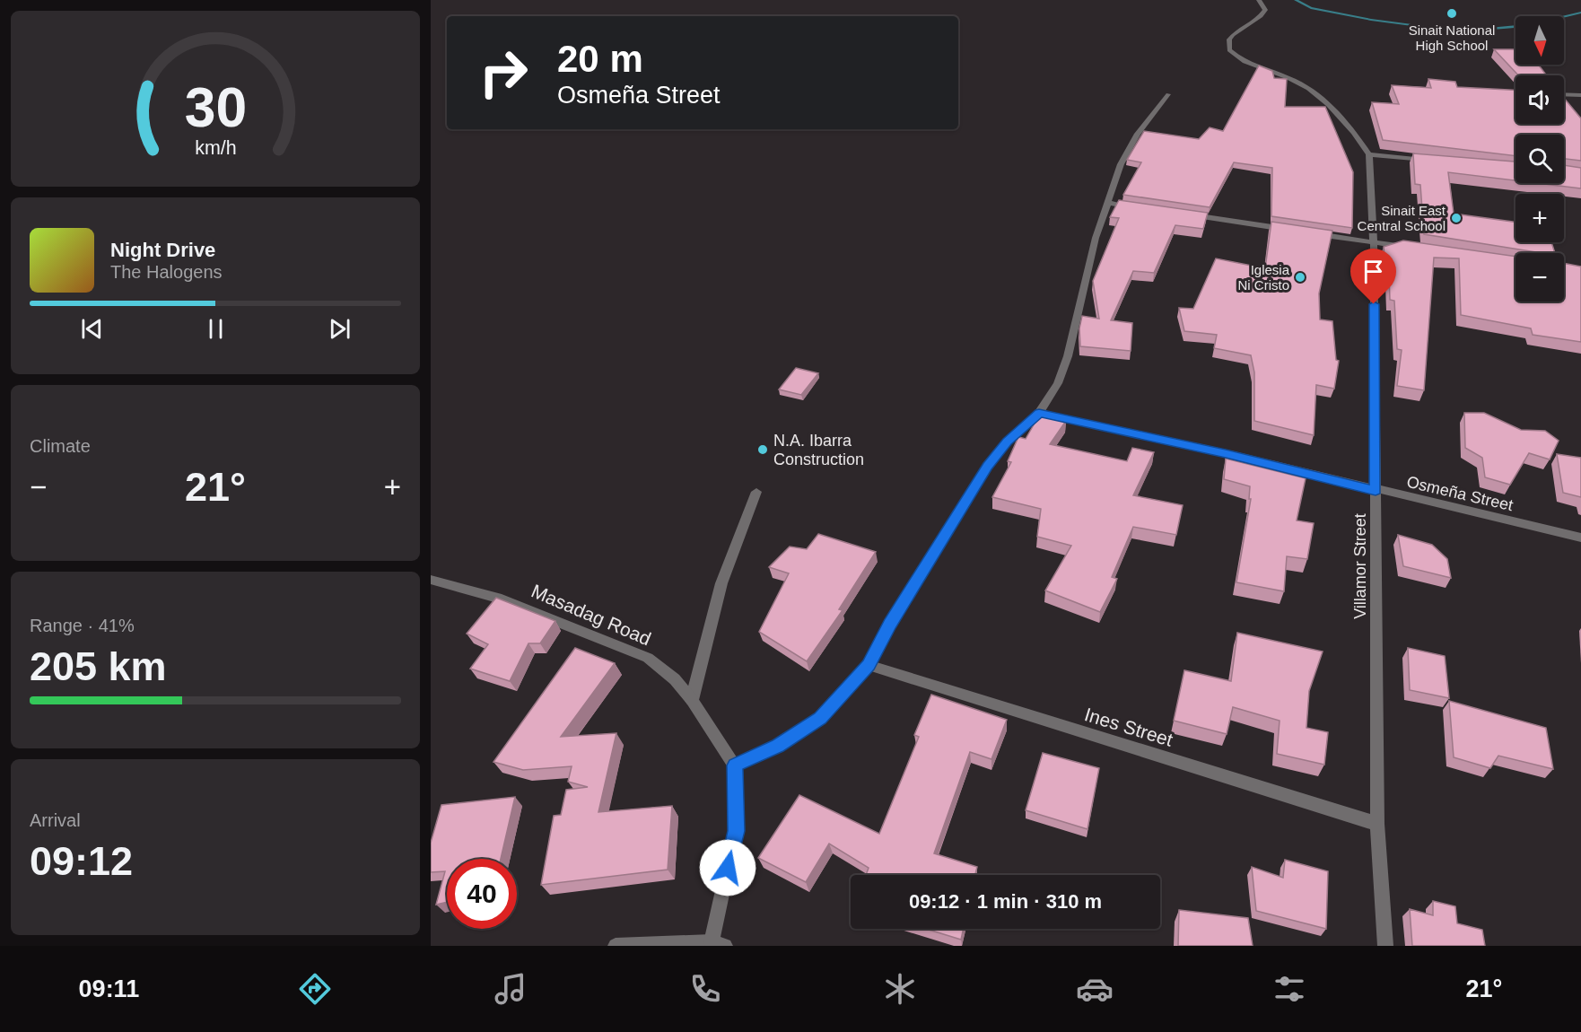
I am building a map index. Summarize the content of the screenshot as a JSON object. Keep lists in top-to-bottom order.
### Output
{
  "streets": {
    "street": [
      "Osmeña Street",
      "Villamor Street",
      "Masadag Road",
      "Ines Street"
    ]
  },
  "crossings": [
    ["Osmeña Street", "Villamor Street"],
    ["Villamor Street", "Ines Street"]
  ],
  "places": [
    "Sinait National High School",
    "Sinait East Central School",
    "Iglesia Ni Cristo",
    "N.A. Ibarra Construction"
  ],
  "north": "bottom",
  "page": {
    "map_buttons": ["+", "−"],
    "turn": ["20 m", "Osmeña Street"],
    "song": ["Night Drive", "The Halogens"],
    "tile": [
      "Climate",
      ["Range · 41%", "205 km"],
      ["Arrival", "09:12"]
    ],
    "heat": ["−", "21°", "+"],
    "limit": "40",
    "trip": "09:12 · 1 min · 310 m",
    "tabs": ["09:11", "21°"],
    "gauge": ["30", "km/h"]
  }
}
